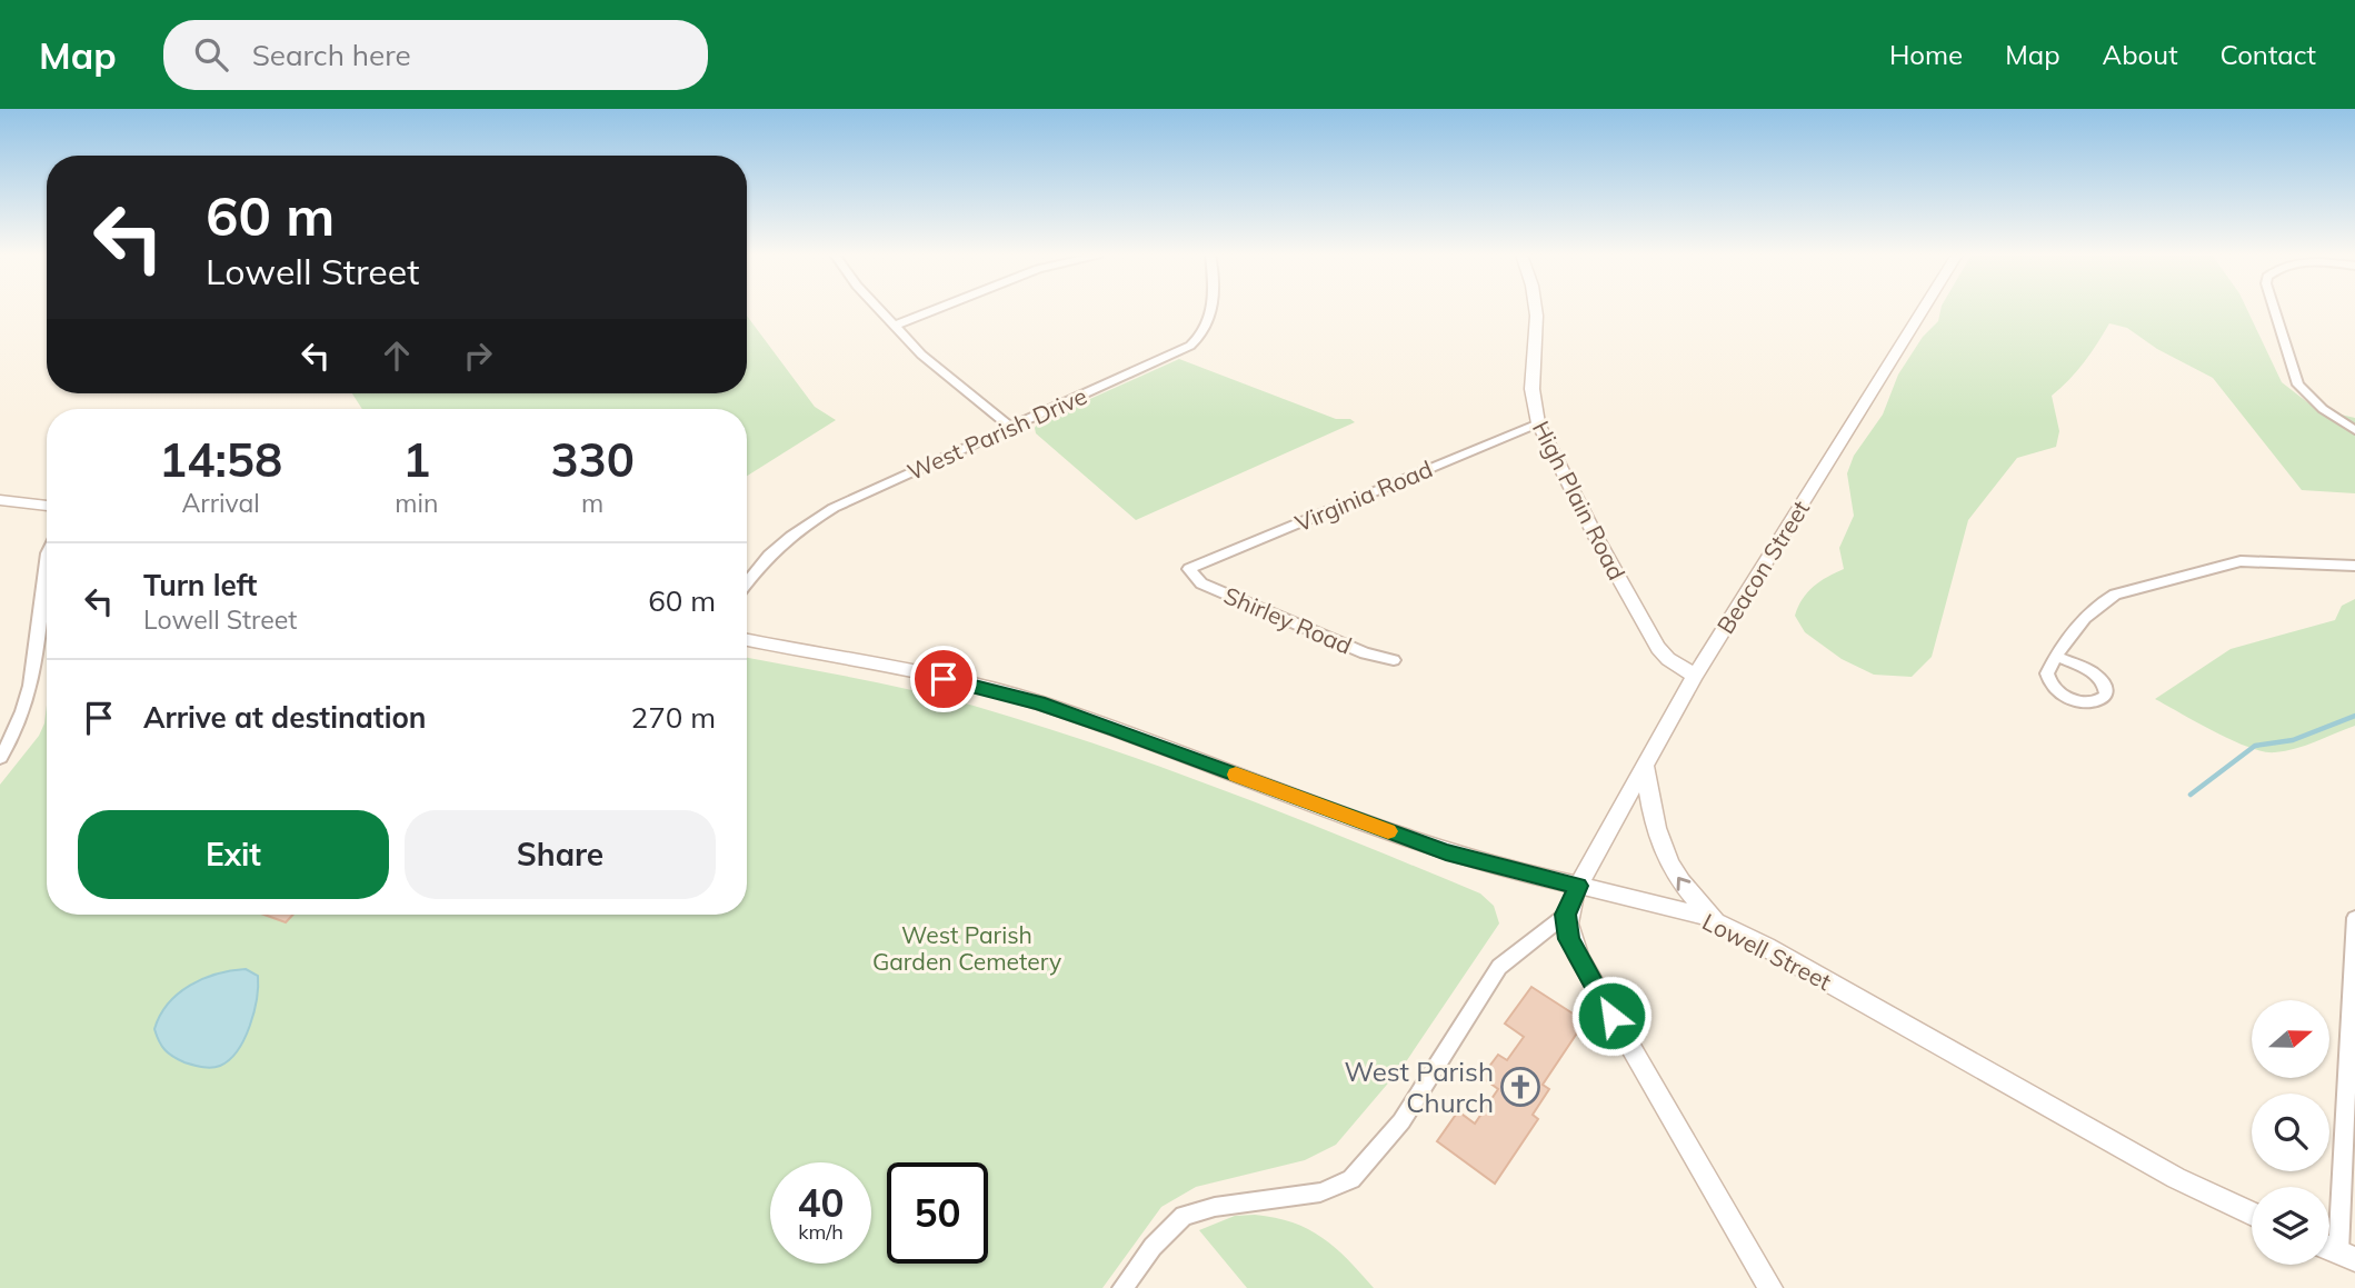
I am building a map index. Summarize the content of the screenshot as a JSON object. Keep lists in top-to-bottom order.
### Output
{
  "streets": {
    "main road": ["High Plain Road", "Beacon Street", "Lowell Street"],
    "street": ["West Parish Drive", "Virginia Road", "Shirley Road"]
  },
  "crossings": [
    ["Virginia Road", "High Plain Road"],
    ["Virginia Road", "Shirley Road"],
    ["High Plain Road", "Beacon Street"],
    ["Beacon Street", "Lowell Street"]
  ],
  "parks": ["West Parish Garden Cemetery"],
  "places": {
    "church": ["West Parish Church"]
  },
  "north": "right",
  "page": {
    "header": "Map",
    "search": "Search here",
    "nav": [
      "Home",
      "Map",
      "About",
      "Contact"
    ],
    "turn": ["60 m", "Lowell Street"],
    "eta": [
      "14:58",
      "Arrival",
      "1",
      "min",
      "330",
      "m"
    ],
    "list": [
      {
        "name": "Turn left",
        "note": "Lowell Street",
        "value": "60 m"
      },
      {
        "name": "Arrive at destination",
        "value": "270 m"
      }
    ],
    "buttons": ["Exit", "Share"],
    "speed": "40 km/h",
    "limit": "50"
  }
}
